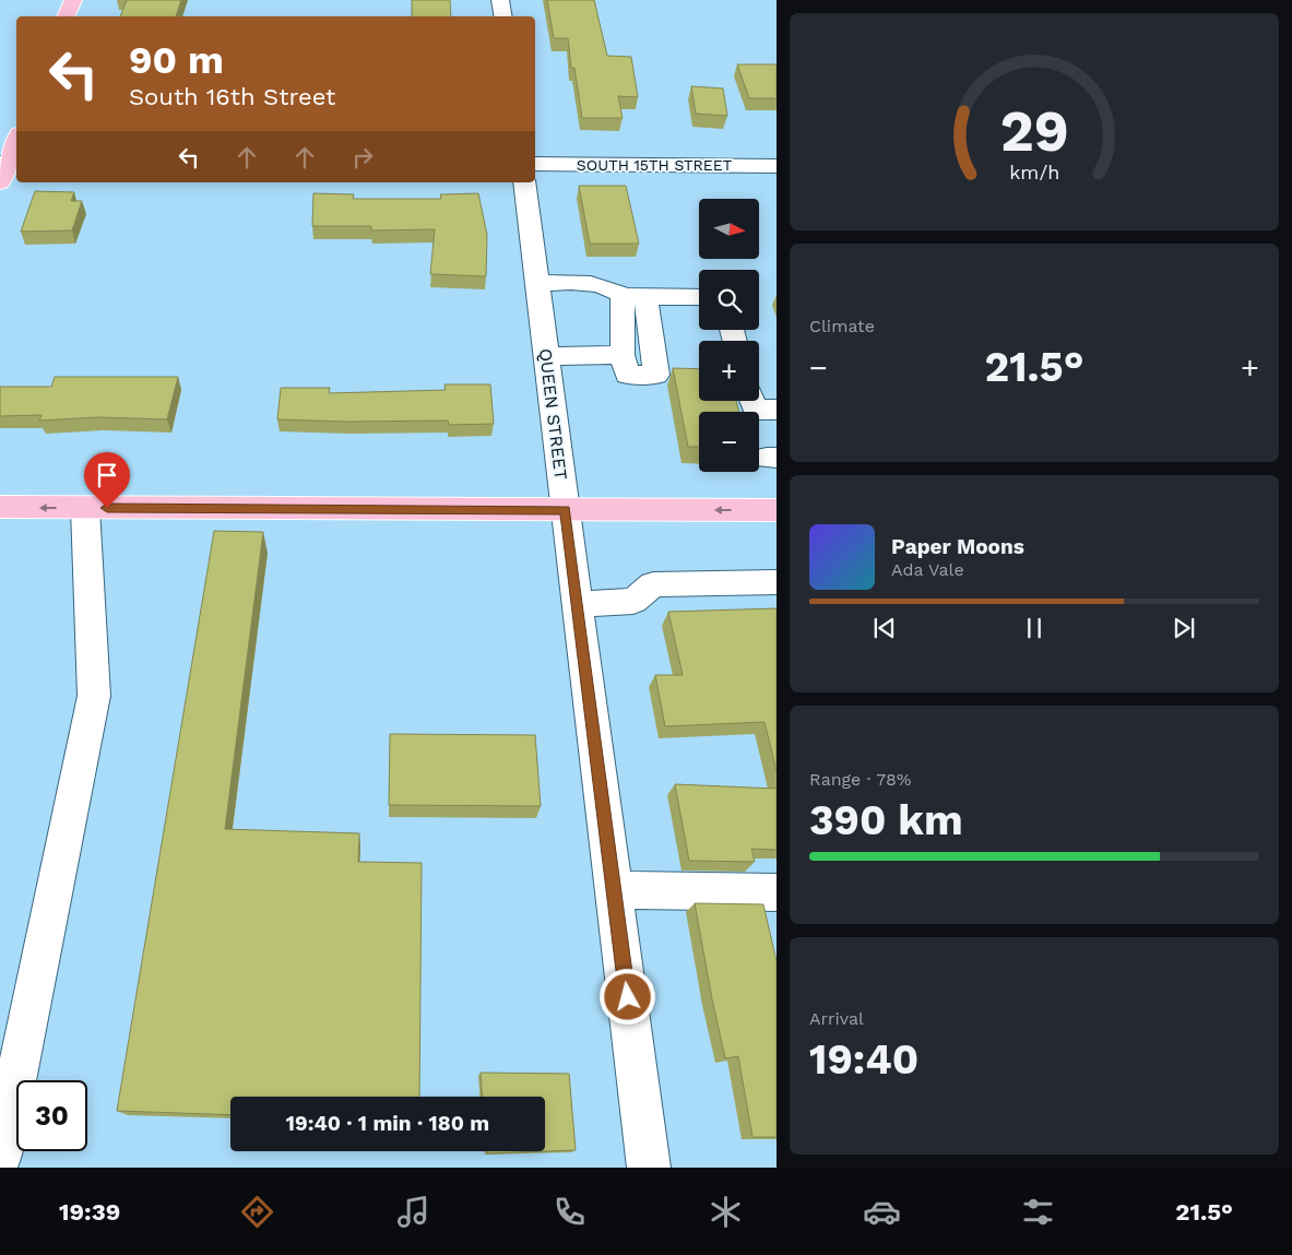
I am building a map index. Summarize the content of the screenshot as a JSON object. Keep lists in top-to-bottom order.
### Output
{
  "streets": {
    "street": ["SOUTH 15TH STREET", "QUEEN STREET"]
  },
  "north": "right",
  "page": {
    "turn": ["90 m", "South 16th Street"],
    "map_buttons": ["+", "−"],
    "tile": [
      "Climate",
      ["Range · 78%", "390 km"],
      ["Arrival", "19:40"]
    ],
    "heat": ["−", "21.5°", "+"],
    "song": ["Paper Moons", "Ada Vale"],
    "limit": "30",
    "trip": "19:40 · 1 min · 180 m",
    "tabs": ["19:39", "21.5°"],
    "gauge": ["29", "km/h"]
  }
}
